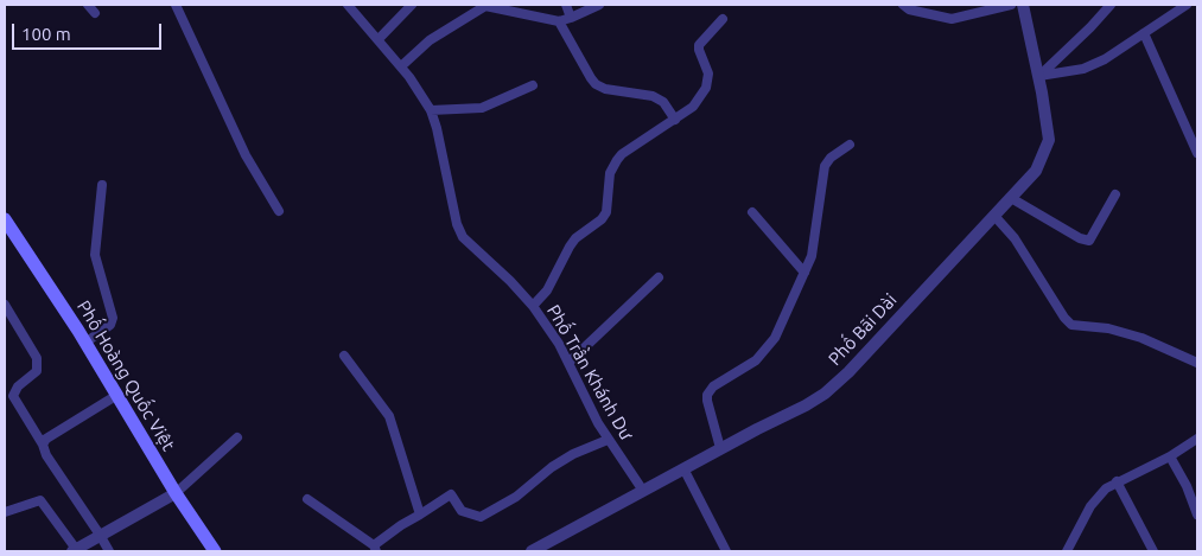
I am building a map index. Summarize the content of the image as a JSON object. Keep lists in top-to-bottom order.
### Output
{
  "streets": {
    "main road": ["Phố Hoàng Quốc Việt"],
    "street": ["Phố Bãi Dài", "Phố Trần Khánh Dư"]
  },
  "crossings": [
    ["Phố Bãi Dài", "Phố Trần Khánh Dư"]
  ],
  "scale_bar": "100 m"
}
